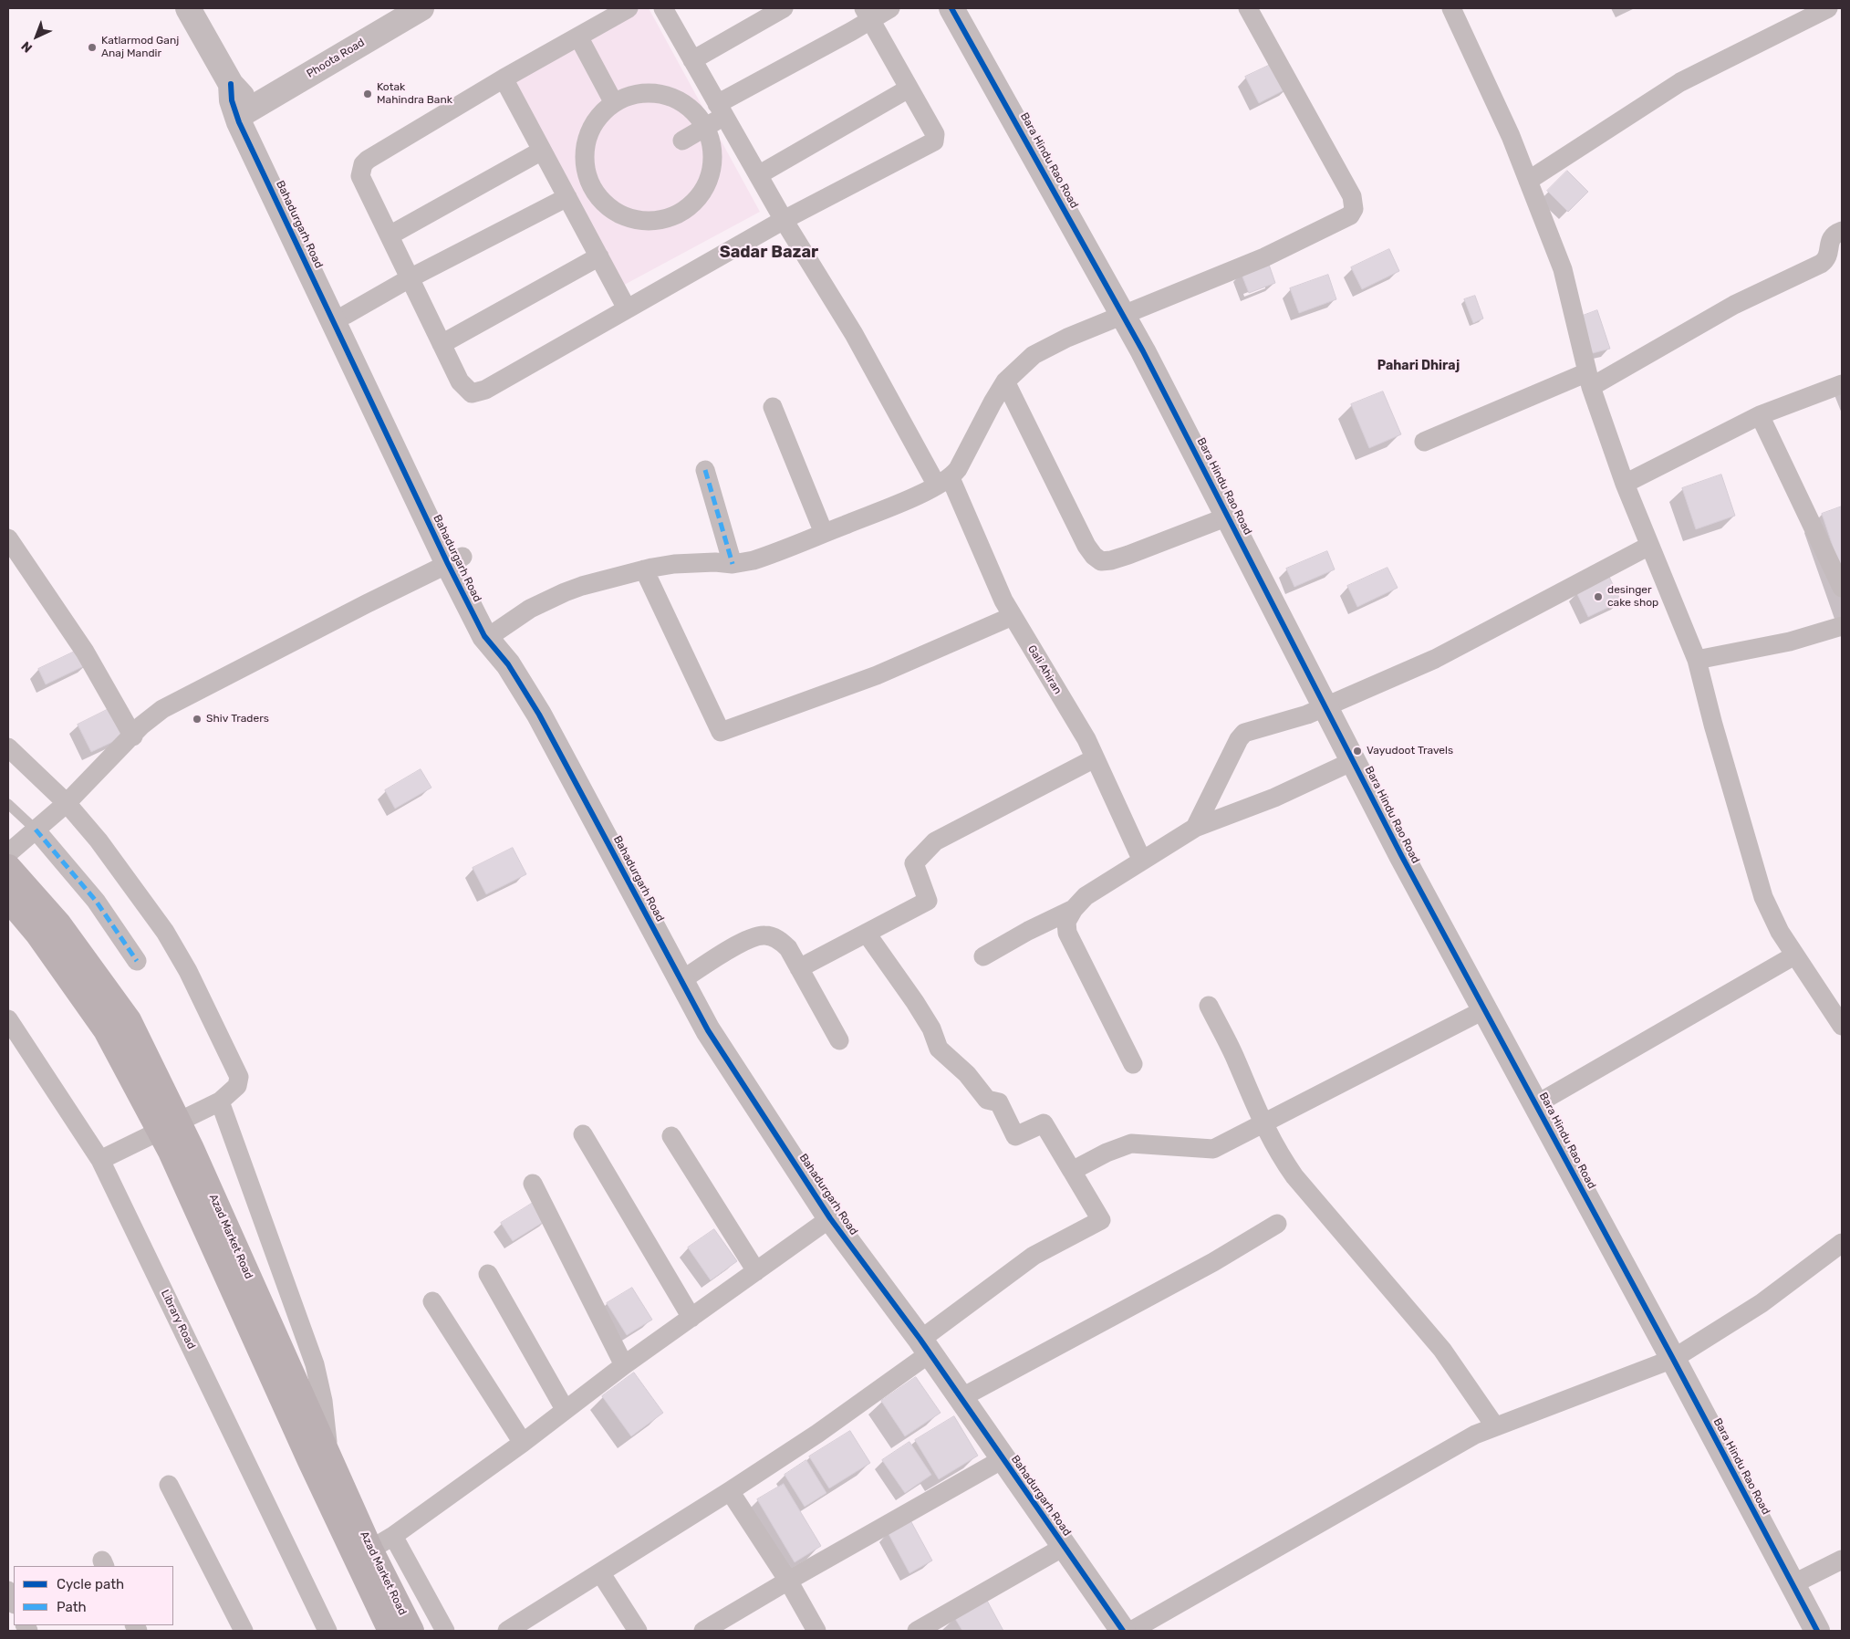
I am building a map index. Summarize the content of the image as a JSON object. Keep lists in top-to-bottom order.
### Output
{
  "streets": {
    "main road": ["Azad Market Road"],
    "street": [
      "Phoota Road",
      "Bara Hindu Rao Road",
      "Bahadurgarh Road",
      "Gali Ahiran",
      "Library Road"
    ]
  },
  "crossings": [
    ["Phoota Road", "Bahadurgarh Road"]
  ],
  "districts": ["Sadar Bazar", "Pahari Dhiraj"],
  "places": [
    "Katlarmod Ganj Anaj Mandir",
    "Kotak Mahindra Bank",
    "desinger cake shop",
    "Shiv Traders",
    "Vayudoot Travels"
  ],
  "legend": ["Cycle path", "Path"],
  "north": "bottom left"
}
